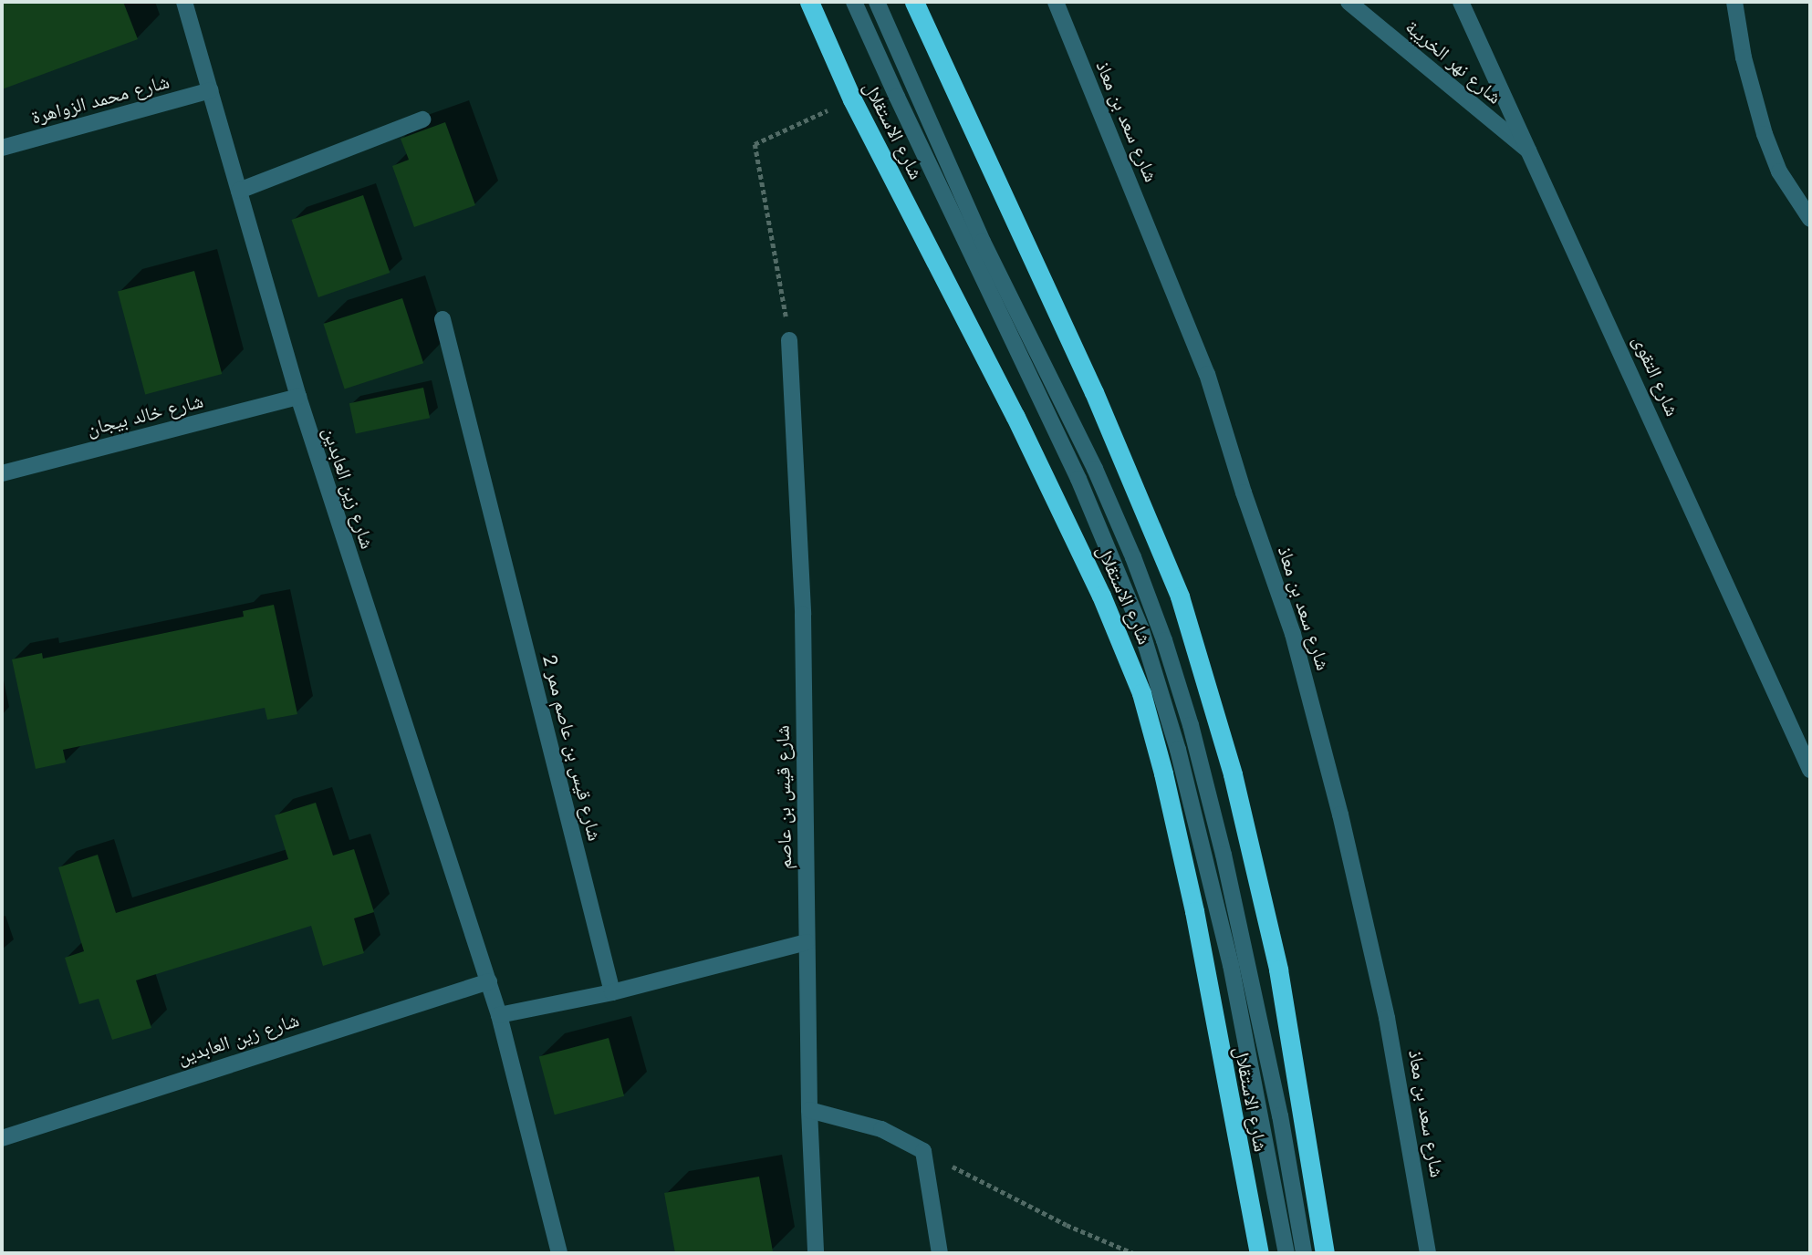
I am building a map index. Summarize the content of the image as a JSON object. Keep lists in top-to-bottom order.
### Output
{
  "streets": {
    "highway": ["شارع الاستقلال"],
    "street": [
      "شارع نهر الخريبة",
      "شارع محمد الزواهرة",
      "شارع سعد بن معاذ",
      "شارع التقوى",
      "شارع خالد بيجان",
      "شارع زين العابدين",
      "شارع قيس بن عاصم ممر 2",
      "شارع قيس بن عاصم"
    ]
  },
  "crossings": [
    ["شارع نهر الخريبة", "شارع التقوى"],
    ["شارع محمد الزواهرة", "شارع زين العابدين"],
    ["شارع خالد بيجان", "شارع زين العابدين"]
  ]
}
